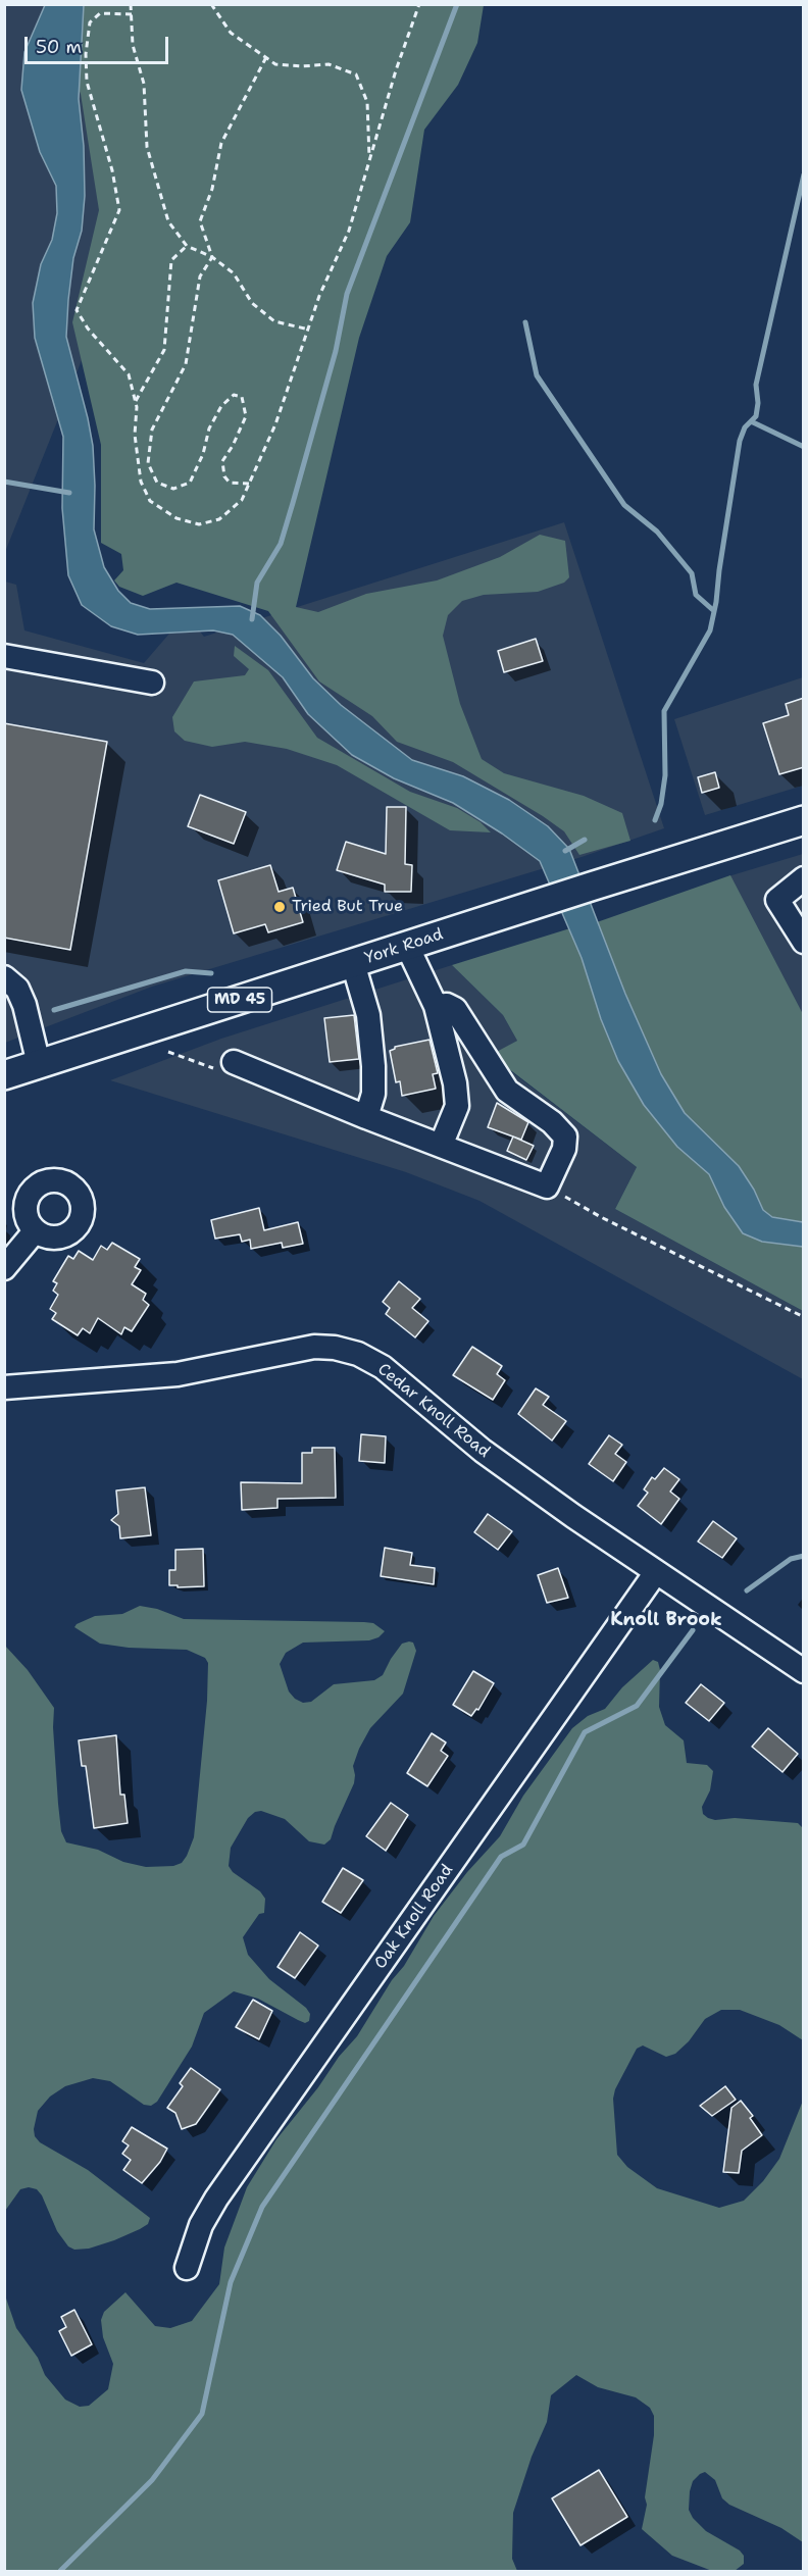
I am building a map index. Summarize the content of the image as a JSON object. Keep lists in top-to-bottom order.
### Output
{
  "streets": {
    "main road": ["York Road", "MD 45"],
    "street": ["Cedar Knoll Road", "Oak Knoll Road"]
  },
  "crossings": [
    ["Cedar Knoll Road", "Oak Knoll Road"]
  ],
  "districts": ["Knoll Brook"],
  "places": ["Tried But True"],
  "scale_bar": "50 m"
}
